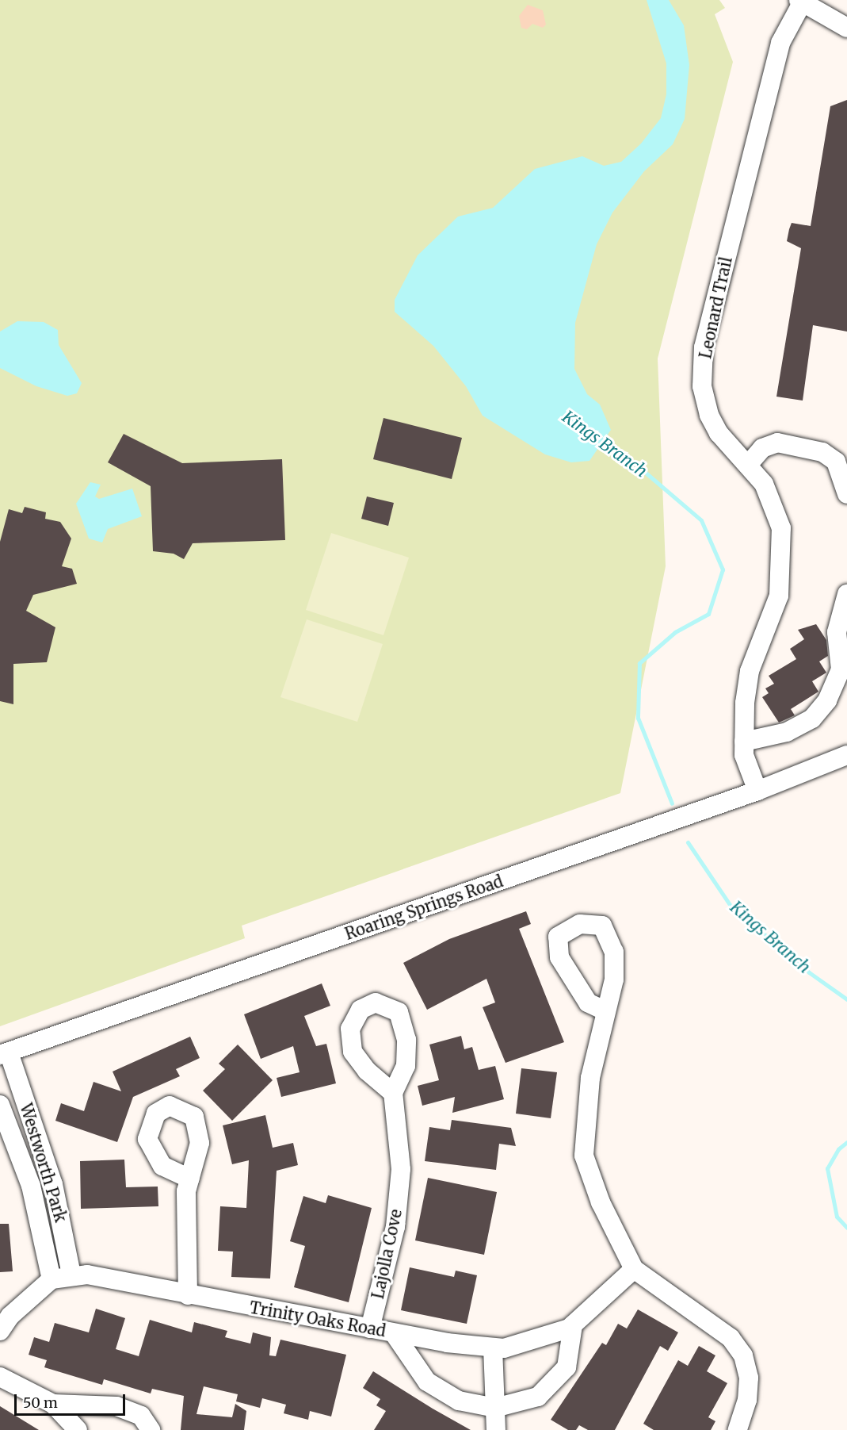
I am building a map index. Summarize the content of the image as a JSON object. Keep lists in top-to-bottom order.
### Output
{
  "streets": {
    "street": [
      "Leonard Trail",
      "Roaring Springs Road",
      "Westworth Park",
      "Lajolla Cove",
      "Trinity Oaks Road"
    ]
  },
  "crossings": [
    ["Leonard Trail", "Roaring Springs Road"],
    ["Roaring Springs Road", "Westworth Park"],
    ["Westworth Park", "Trinity Oaks Road"],
    ["Lajolla Cove", "Trinity Oaks Road"]
  ],
  "water": ["Kings Branch"],
  "scale_bar": "50 m"
}
